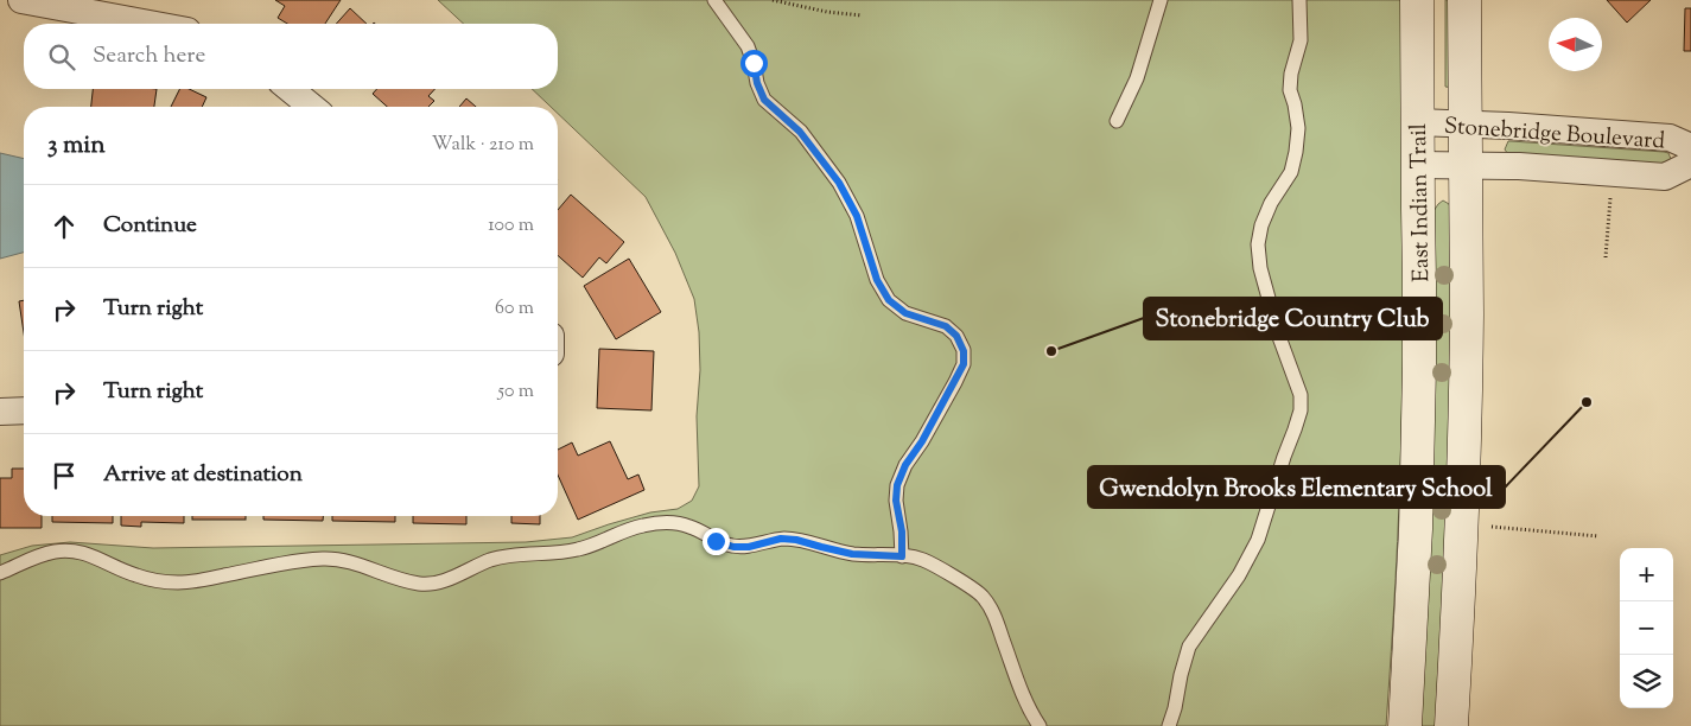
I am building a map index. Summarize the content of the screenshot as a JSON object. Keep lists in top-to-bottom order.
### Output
{
  "streets": {
    "main road": ["East Indian Trail"],
    "street": ["Stonebridge Boulevard"]
  },
  "crossings": [
    ["Stonebridge Boulevard", "East Indian Trail"]
  ],
  "places": ["Stonebridge Country Club", "Gwendolyn Brooks Elementary School"],
  "north": "left",
  "page": {
    "search": "Search here",
    "heading": ["3 min", "Walk · 210 m"],
    "list": [
      ["Continue", "100 m"],
      ["Turn right", "60 m"],
      ["Turn right", "50 m"],
      "Arrive at destination"
    ],
    "map_buttons": ["+", "−"]
  }
}
